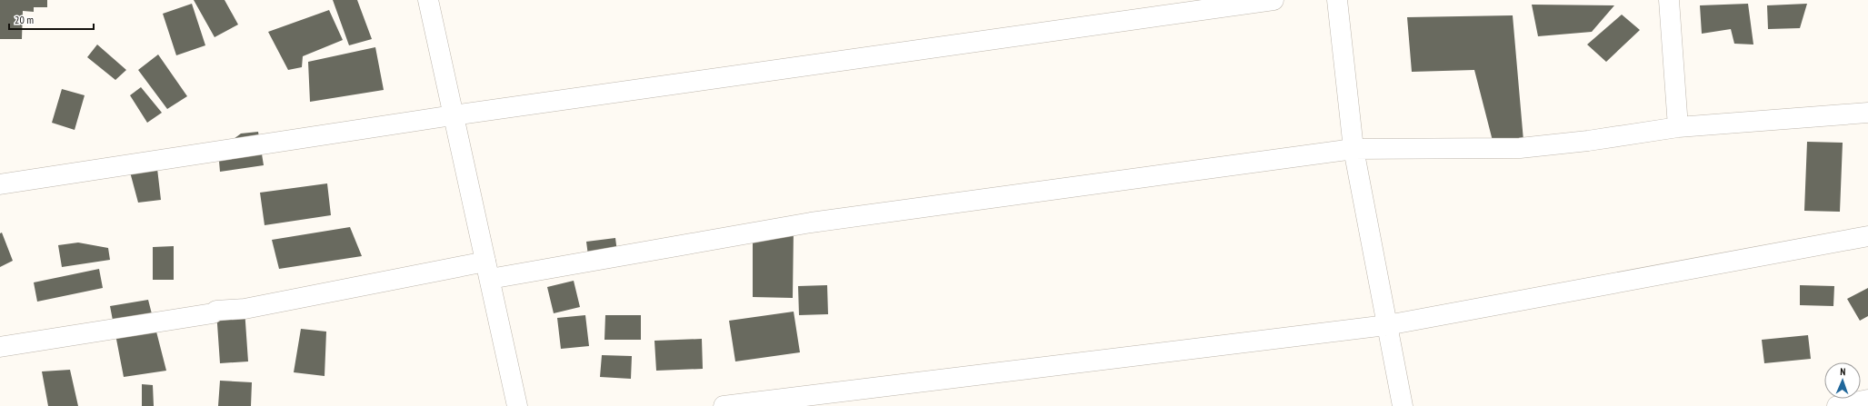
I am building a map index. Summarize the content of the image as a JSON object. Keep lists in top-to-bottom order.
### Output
{
  "scale_bar": "20 m",
  "north": "top"
}
